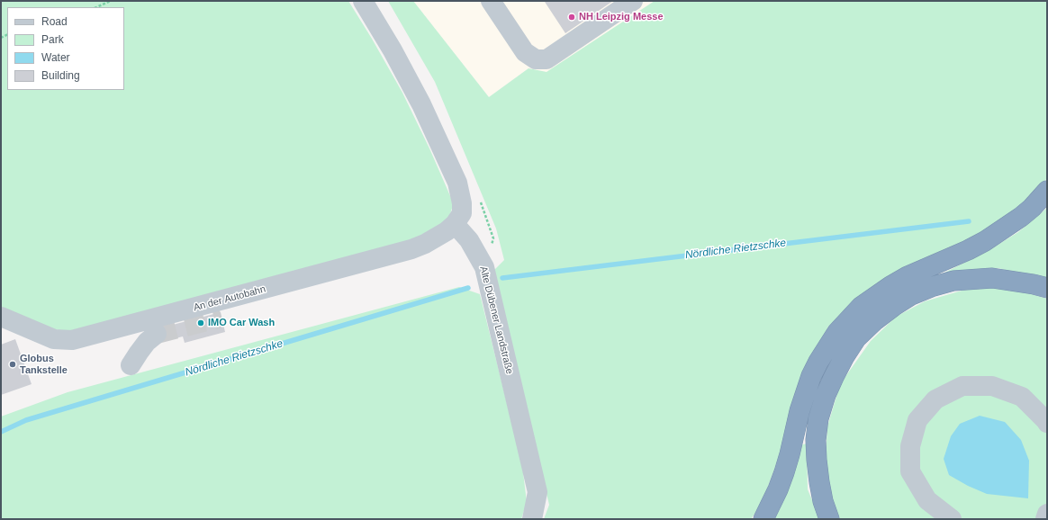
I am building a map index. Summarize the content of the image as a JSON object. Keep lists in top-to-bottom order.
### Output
{
  "streets": {
    "street": ["An der Autobahn", "Alte Dübener Landstraße"]
  },
  "crossings": [
    ["An der Autobahn", "Alte Dübener Landstraße"]
  ],
  "water": ["Nördliche Rietzschke"],
  "places": ["NH Leipzig Messe", "IMO Car Wash", "Globus Tankstelle"],
  "legend": [
    "Road",
    "Park",
    "Water",
    "Building"
  ]
}
